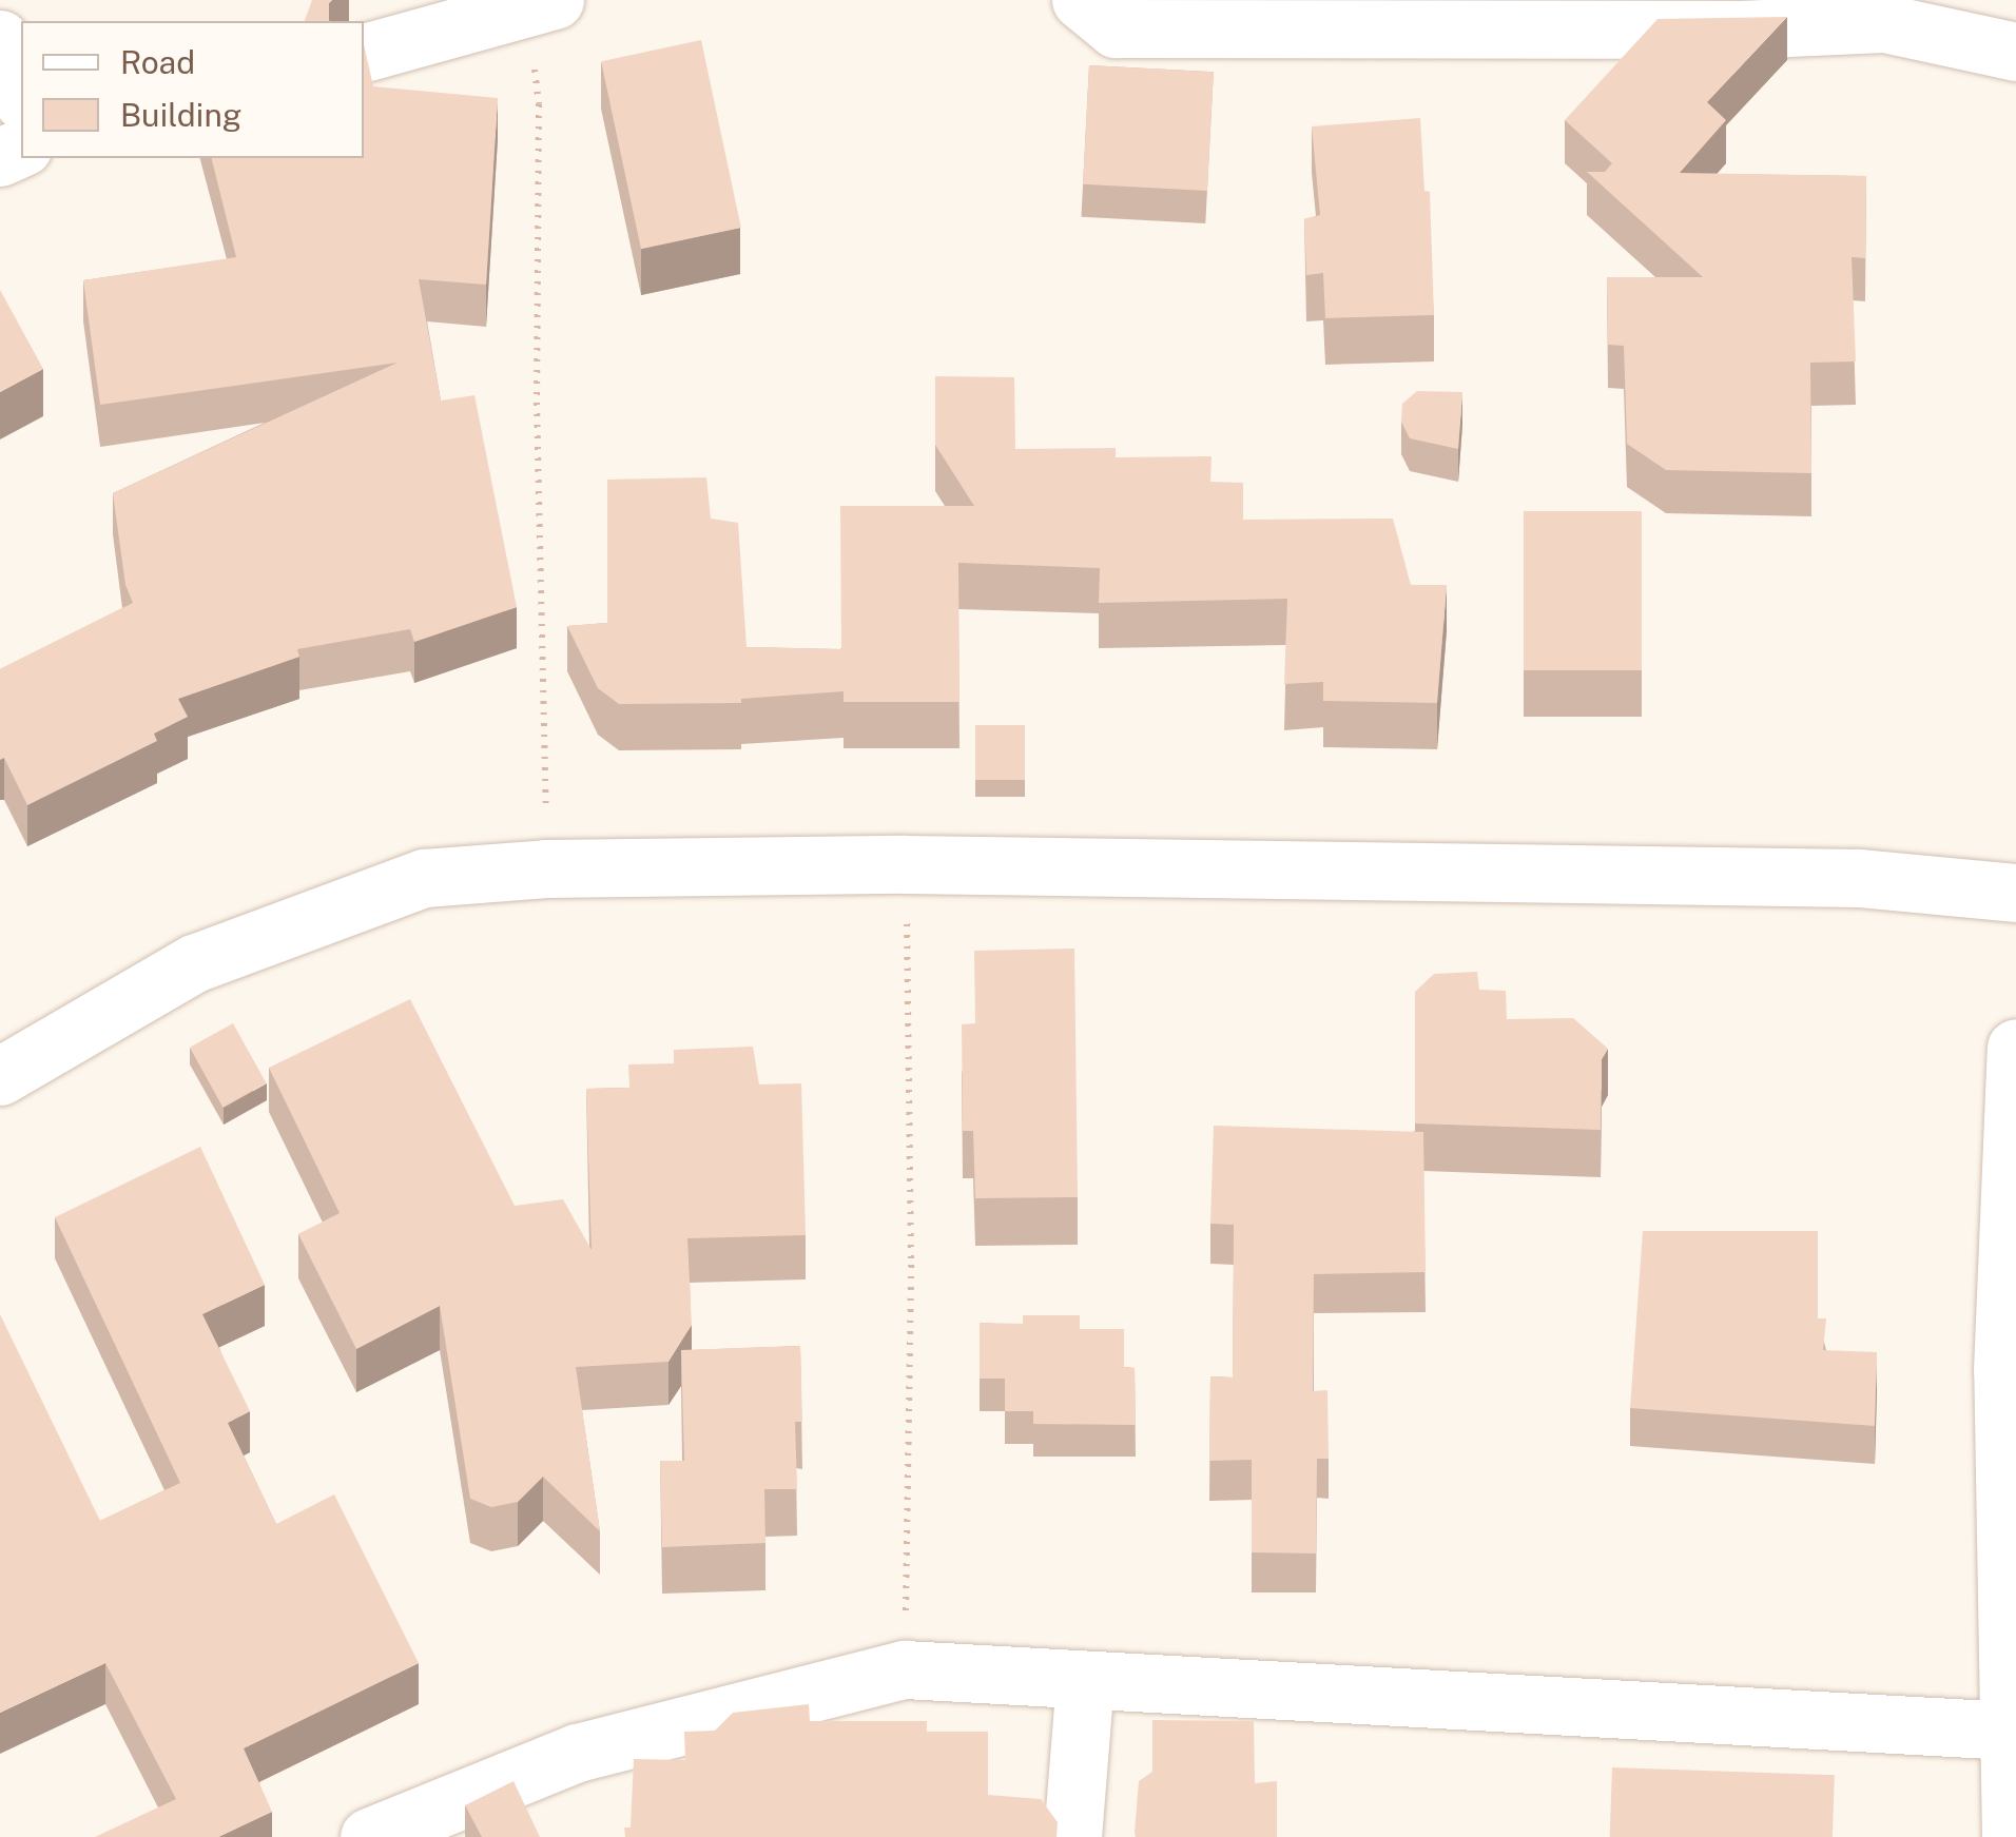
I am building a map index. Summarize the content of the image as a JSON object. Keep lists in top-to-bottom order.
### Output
{
  "legend": ["Road", "Building"]
}
